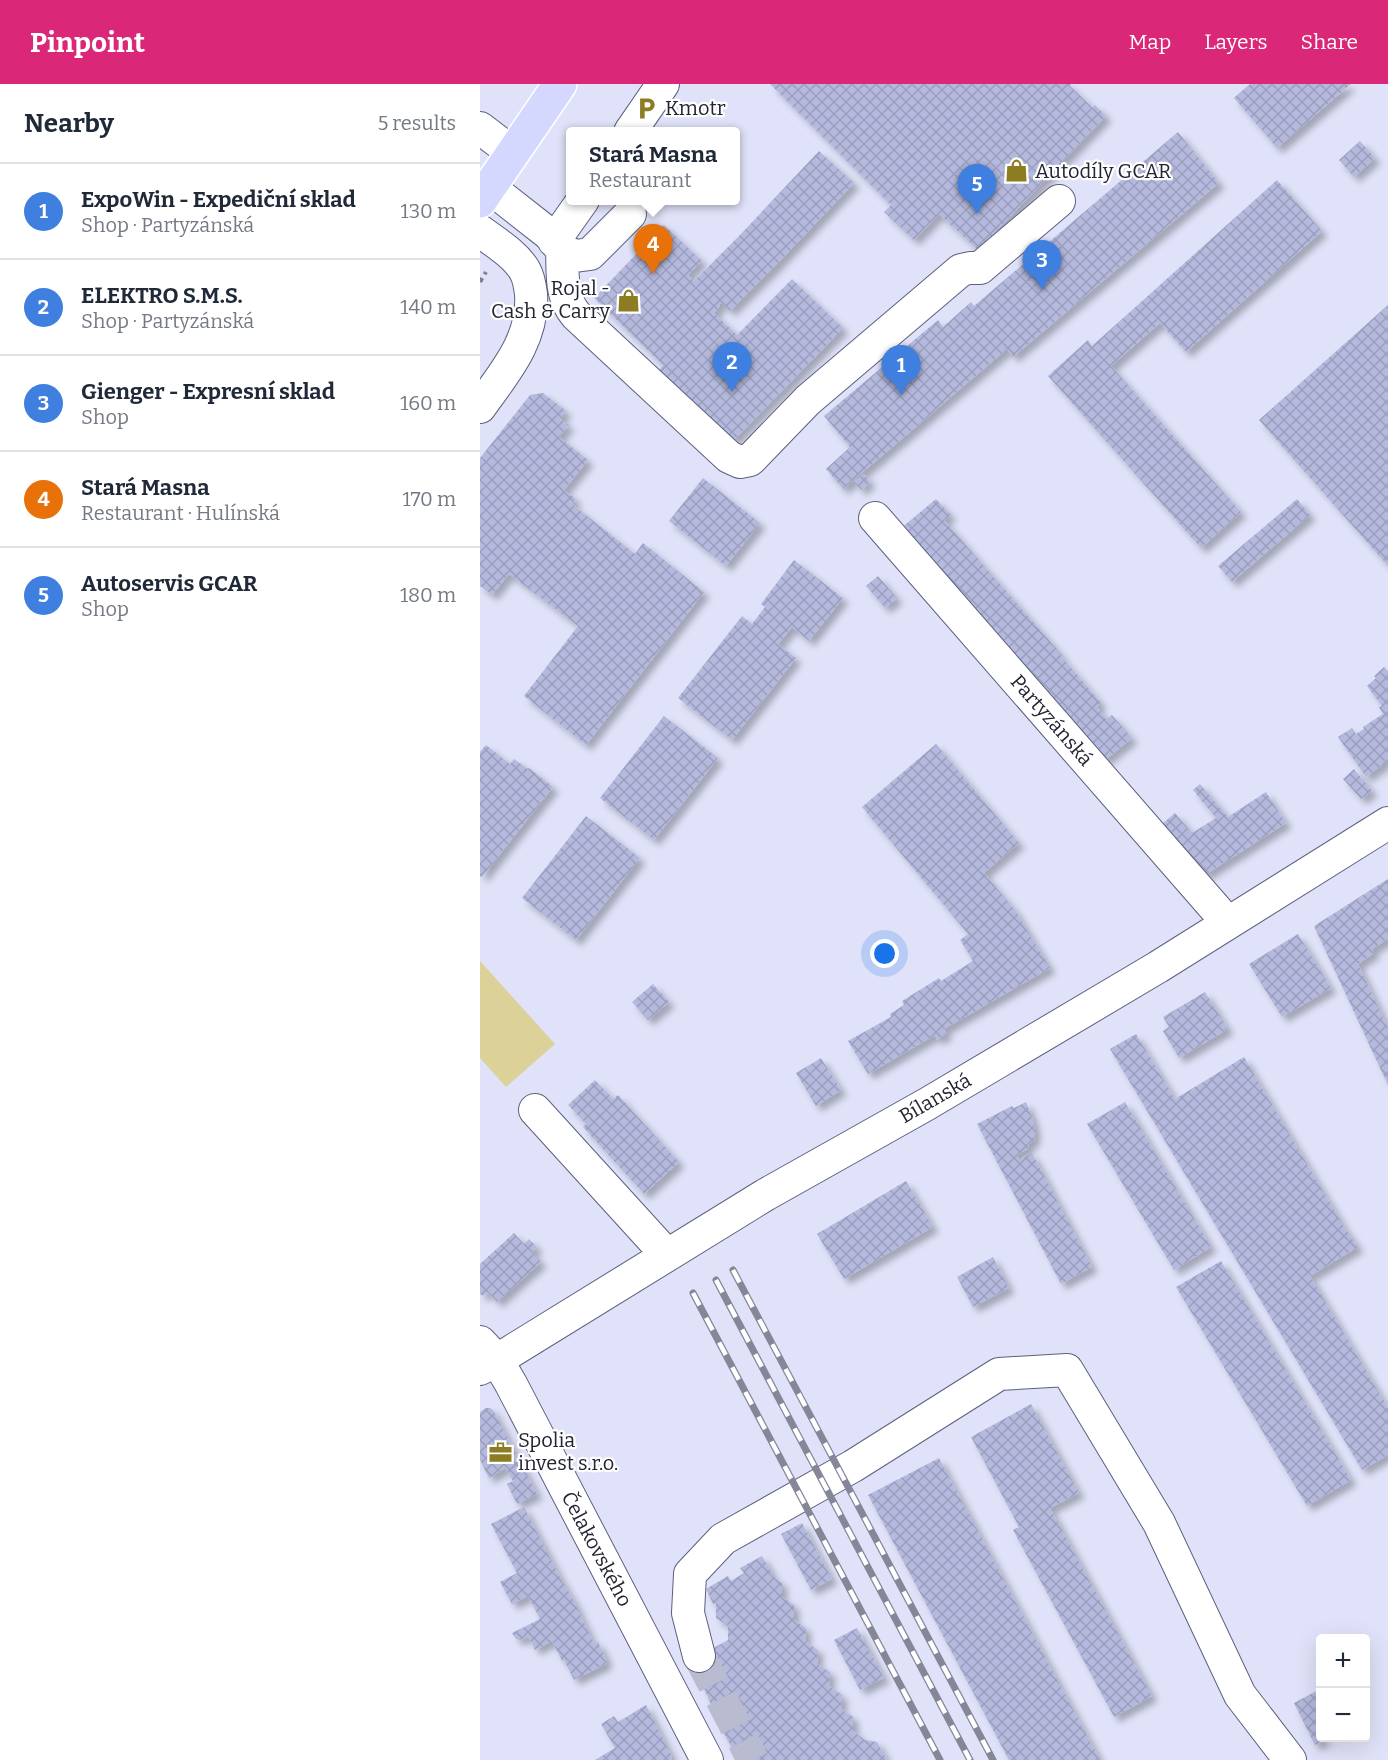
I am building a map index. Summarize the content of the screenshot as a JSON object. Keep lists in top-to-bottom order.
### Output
{
  "streets": {
    "street": ["Partyzánská", "Bílanská", "Čelakovského"]
  },
  "crossings": [
    ["Partyzánská", "Bílanská"],
    ["Bílanská", "Čelakovského"]
  ],
  "places": {
    "parking": ["Kmotr"],
    "shop": ["Autodíly GCAR", "Rojal - Cash & Carry"],
    "office": ["Spolia invest s.r.o."]
  },
  "page": {
    "header": "Pinpoint",
    "nav": ["Map", "Layers", "Share"],
    "heading": ["Nearby", "5 results"],
    "popup": ["Stará Masna", "Restaurant"],
    "list": [
      {
        "mark": "1",
        "name": "ExpoWin - Expediční sklad",
        "note": "Shop · Partyzánská",
        "value": "130 m"
      },
      {
        "mark": "2",
        "name": "ELEKTRO S.M.S.",
        "note": "Shop · Partyzánská",
        "value": "140 m"
      },
      {
        "mark": "3",
        "name": "Gienger - Expresní sklad",
        "note": "Shop",
        "value": "160 m"
      },
      {
        "mark": "4",
        "name": "Stará Masna",
        "note": "Restaurant · Hulínská",
        "value": "170 m"
      },
      {
        "mark": "5",
        "name": "Autoservis GCAR",
        "note": "Shop",
        "value": "180 m"
      }
    ],
    "pins": [
      "5",
      "4",
      "3",
      "2",
      "1"
    ],
    "map_buttons": ["+", "−"]
  }
}
